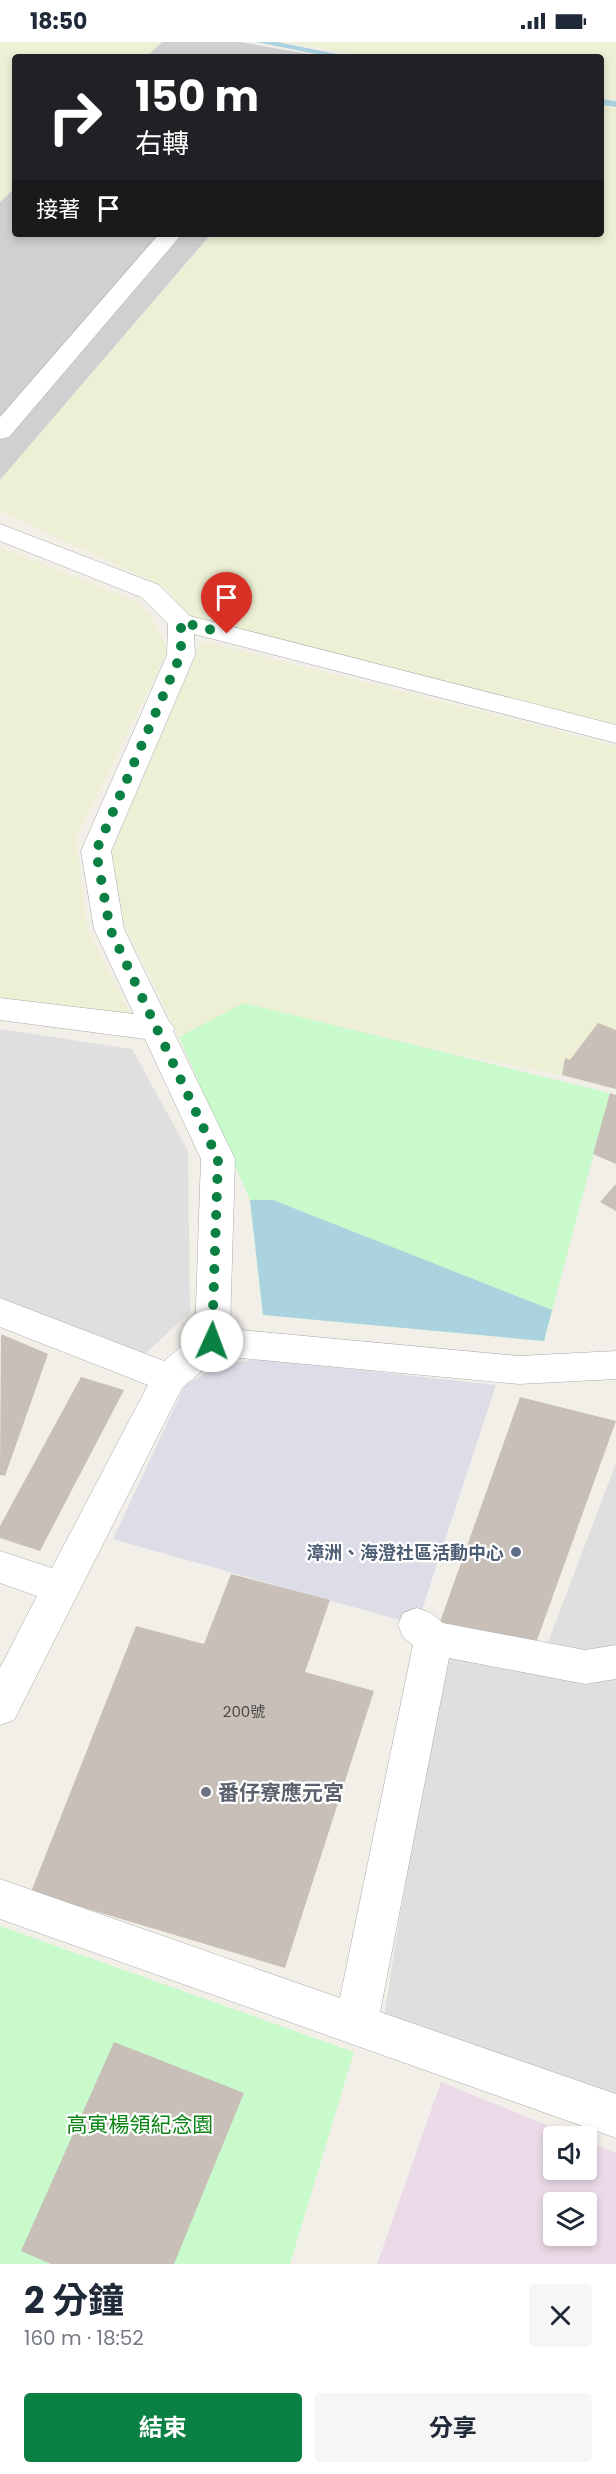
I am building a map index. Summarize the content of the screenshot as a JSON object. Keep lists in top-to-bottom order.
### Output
{
  "parks": ["高寅楊領紀念園"],
  "places": ["漳洲、海澄社區活動中心", "番仔寮應元宮"],
  "house_numbers": ["200號"],
  "page": {
    "status": "18:50",
    "turn": ["150 m", "右轉"],
    "then": "接著",
    "heading": ["2 分鐘", "160 m · 18:52"],
    "buttons": ["結束", "分享"]
  }
}
